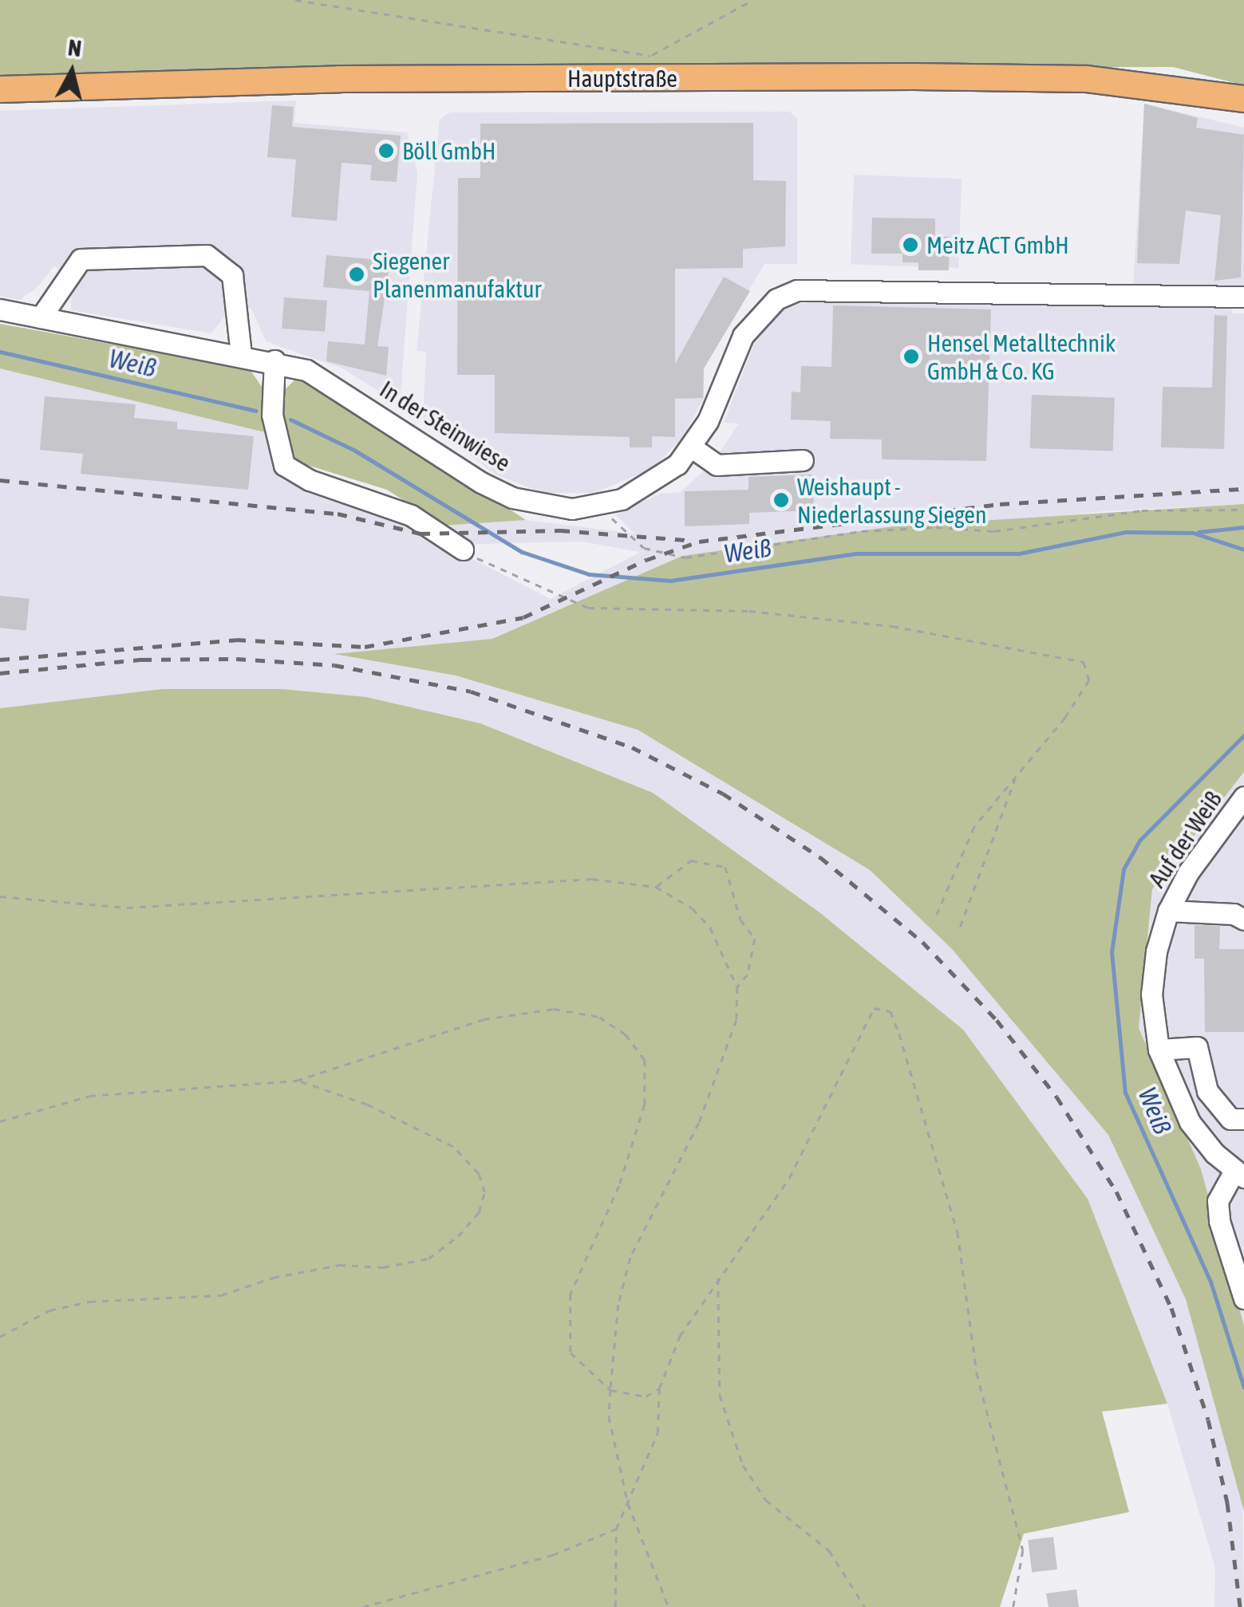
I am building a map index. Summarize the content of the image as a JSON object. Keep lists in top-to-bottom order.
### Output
{
  "streets": {
    "main road": ["Hauptstraße"],
    "street": ["In der Steinwiese", "Auf der Weiß"]
  },
  "water": ["Weiß"],
  "places": [
    "Böll GmbH",
    "Meitz ACT GmbH",
    "Siegener Planenmanufaktur",
    "Hensel Metalltechnik GmbH & Co. KG",
    "Weishaupt - Niederlassung Siegen"
  ],
  "north": "top"
}
